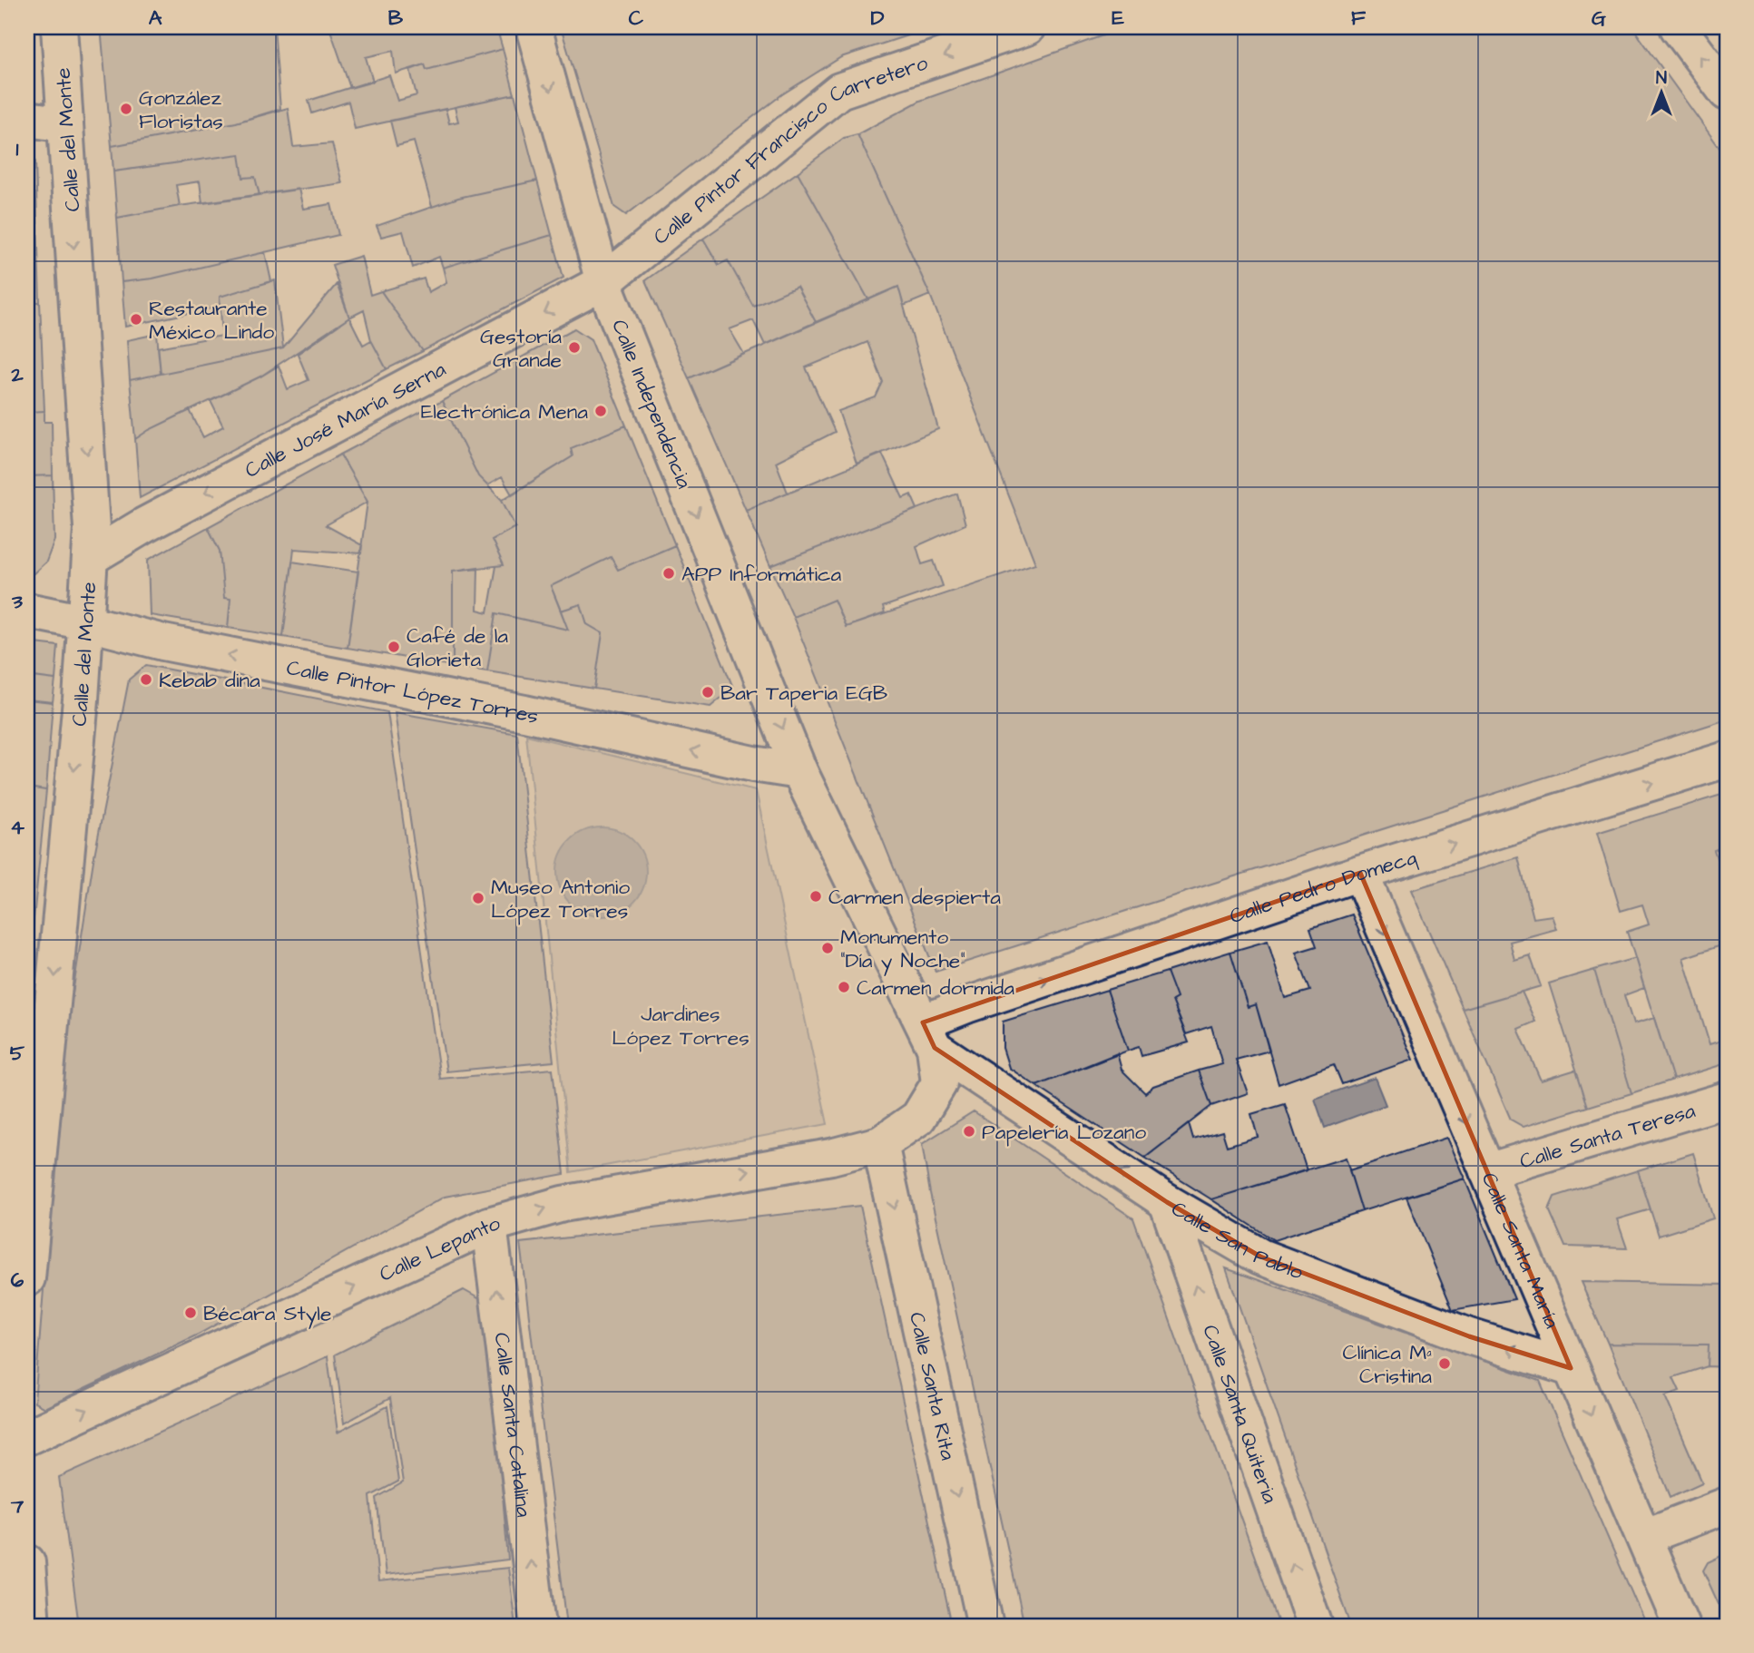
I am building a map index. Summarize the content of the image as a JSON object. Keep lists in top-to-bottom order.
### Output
{
  "streets": {
    "street": [
      "Calle del Monte",
      "Calle Pintor Francisco Carretero",
      "Calle Independencia",
      "Calle José María Serna",
      "Calle Pintor López Torres",
      "Calle Pedro Domecq",
      "Calle Santa Teresa",
      "Calle San Pablo",
      "Calle Lepanto",
      "Calle Santa María",
      "Calle Santa Rita",
      "Calle Santa Quiteria",
      "Calle Santa Catalina"
    ]
  },
  "crossings": [
    ["Calle del Monte", "Calle José María Serna"],
    ["Calle del Monte", "Calle Pintor López Torres"],
    ["Calle Pintor Francisco Carretero", "Calle Independencia"],
    ["Calle Pintor Francisco Carretero", "Calle José María Serna"],
    ["Calle Independencia", "Calle José María Serna"],
    ["Calle Independencia", "Calle Pintor López Torres"],
    ["Calle Independencia", "Calle Pedro Domecq"],
    ["Calle Independencia", "Calle San Pablo"],
    ["Calle Pedro Domecq", "Calle San Pablo"],
    ["Calle Pedro Domecq", "Calle Santa María"],
    ["Calle Santa Teresa", "Calle Santa María"],
    ["Calle San Pablo", "Calle Santa María"],
    ["Calle San Pablo", "Calle Santa Quiteria"],
    ["Calle Lepanto", "Calle Santa Rita"],
    ["Calle Lepanto", "Calle Santa Catalina"]
  ],
  "one_way": [
    "Calle del Monte",
    "Calle Pintor Francisco Carretero",
    "Calle Independencia",
    "Calle José María Serna",
    "Calle Pintor López Torres",
    "Calle Pedro Domecq",
    "Calle San Pablo",
    "Calle Lepanto",
    "Calle Santa María",
    "Calle Santa Rita",
    "Calle Santa Quiteria",
    "Calle Santa Catalina"
  ],
  "parks": ["Jardines López Torres"],
  "places": [
    "González Floristas",
    "Restaurante México Lindo",
    "Gestoría Grande",
    "Electrónica Mena",
    "APP Informática",
    "Café de la Glorieta",
    "Kebab dina",
    "Bar Taperia EGB",
    "Carmen despierta",
    "Museo Antonio López Torres",
    "Monumento \"Día y Noche\"",
    "Carmen dormida",
    "Papelería Lozano",
    "Bécara Style",
    "Clínica Mª Cristina"
  ],
  "north": "top",
  "grid": {
    "columns": [
      "A",
      "B",
      "C",
      "D",
      "E",
      "F",
      "G"
    ],
    "rows": [
      "1",
      "2",
      "3",
      "4",
      "5",
      "6",
      "7"
    ]
  }
}
